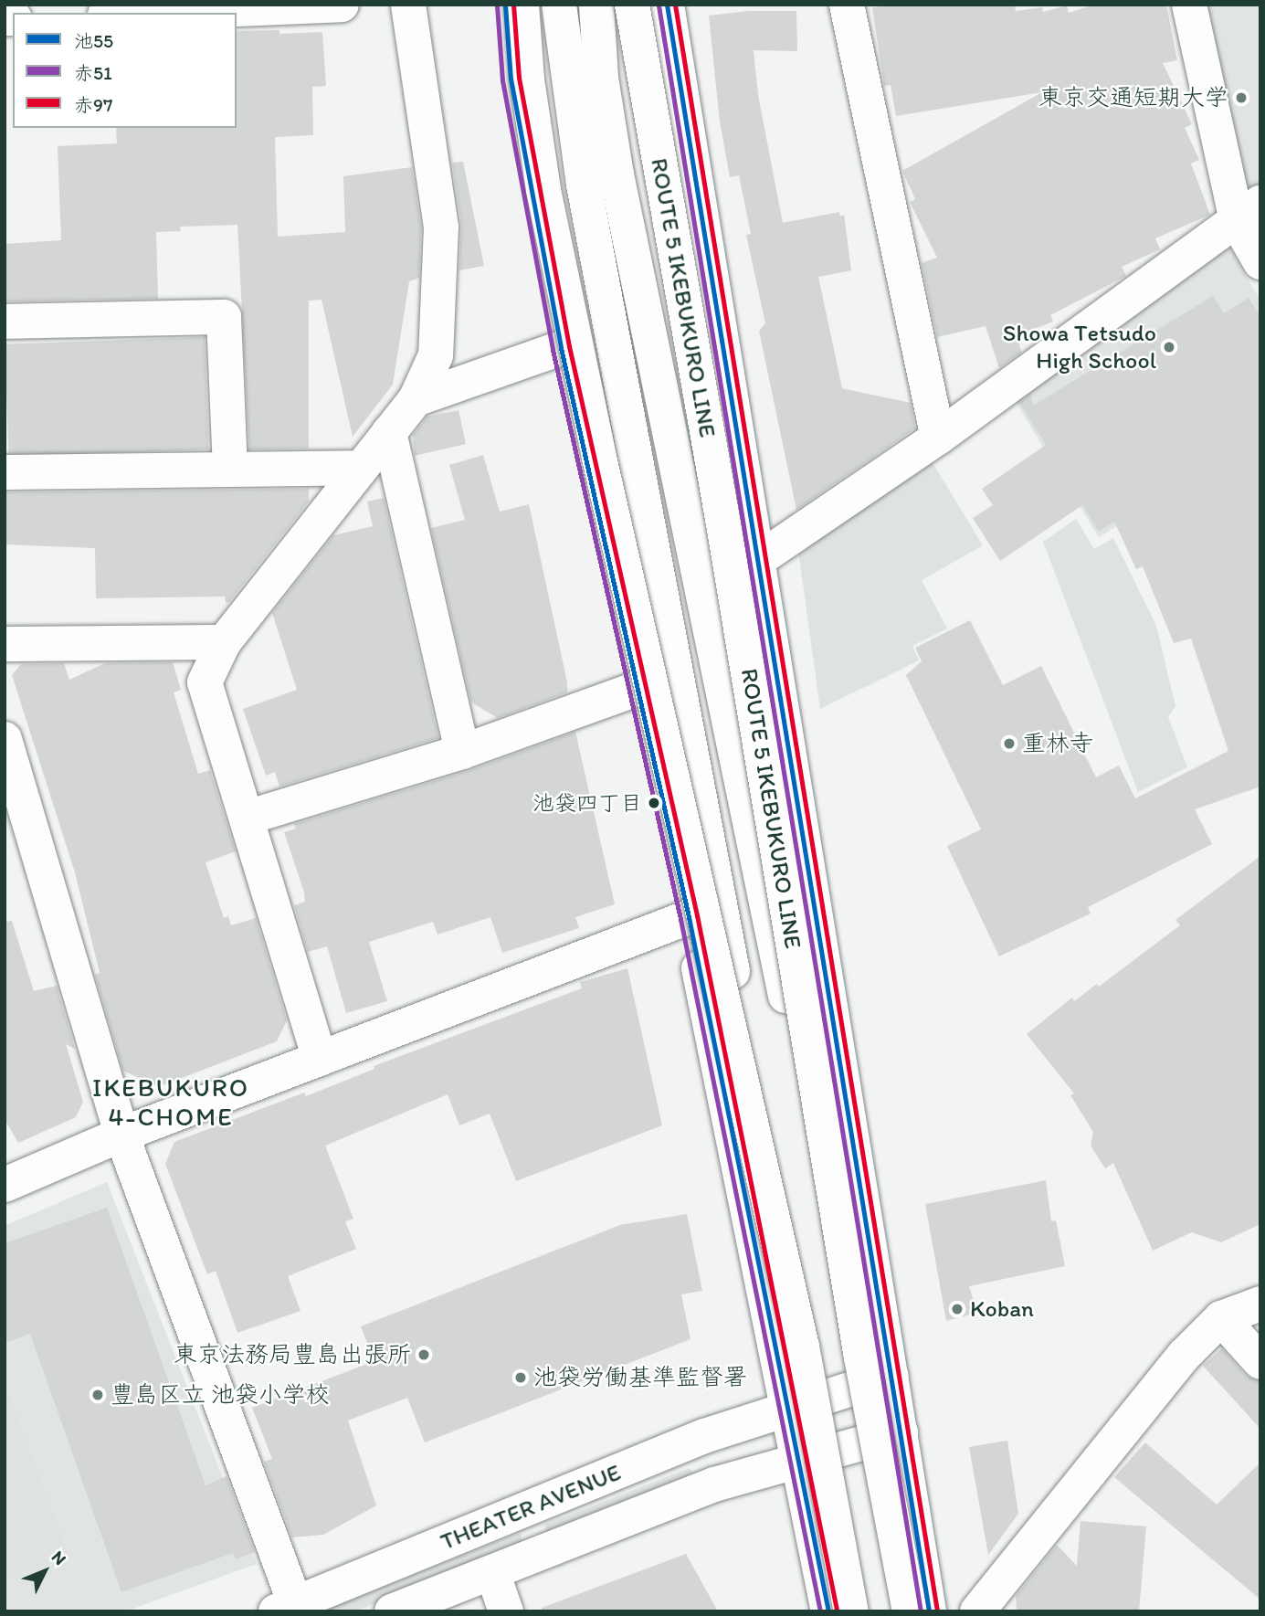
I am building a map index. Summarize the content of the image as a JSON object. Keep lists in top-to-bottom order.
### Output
{
  "streets": {
    "main road": ["ROUTE 5 IKEBUKURO LINE", "THEATER AVENUE"]
  },
  "districts": ["IKEBUKURO 4-CHOME"],
  "places": [
    "東京交通短期大学",
    "Showa Tetsudo High School",
    "重林寺",
    "池袋四丁目",
    "Koban",
    "東京法務局豊島出張所",
    "池袋労働基準監督署",
    "豊島区立 池袋小学校"
  ],
  "lines": ["transit line 池55", "transit line 赤97", "transit line 赤51"],
  "legend": ["池55", "赤51", "赤97"],
  "north": "top right"
}
